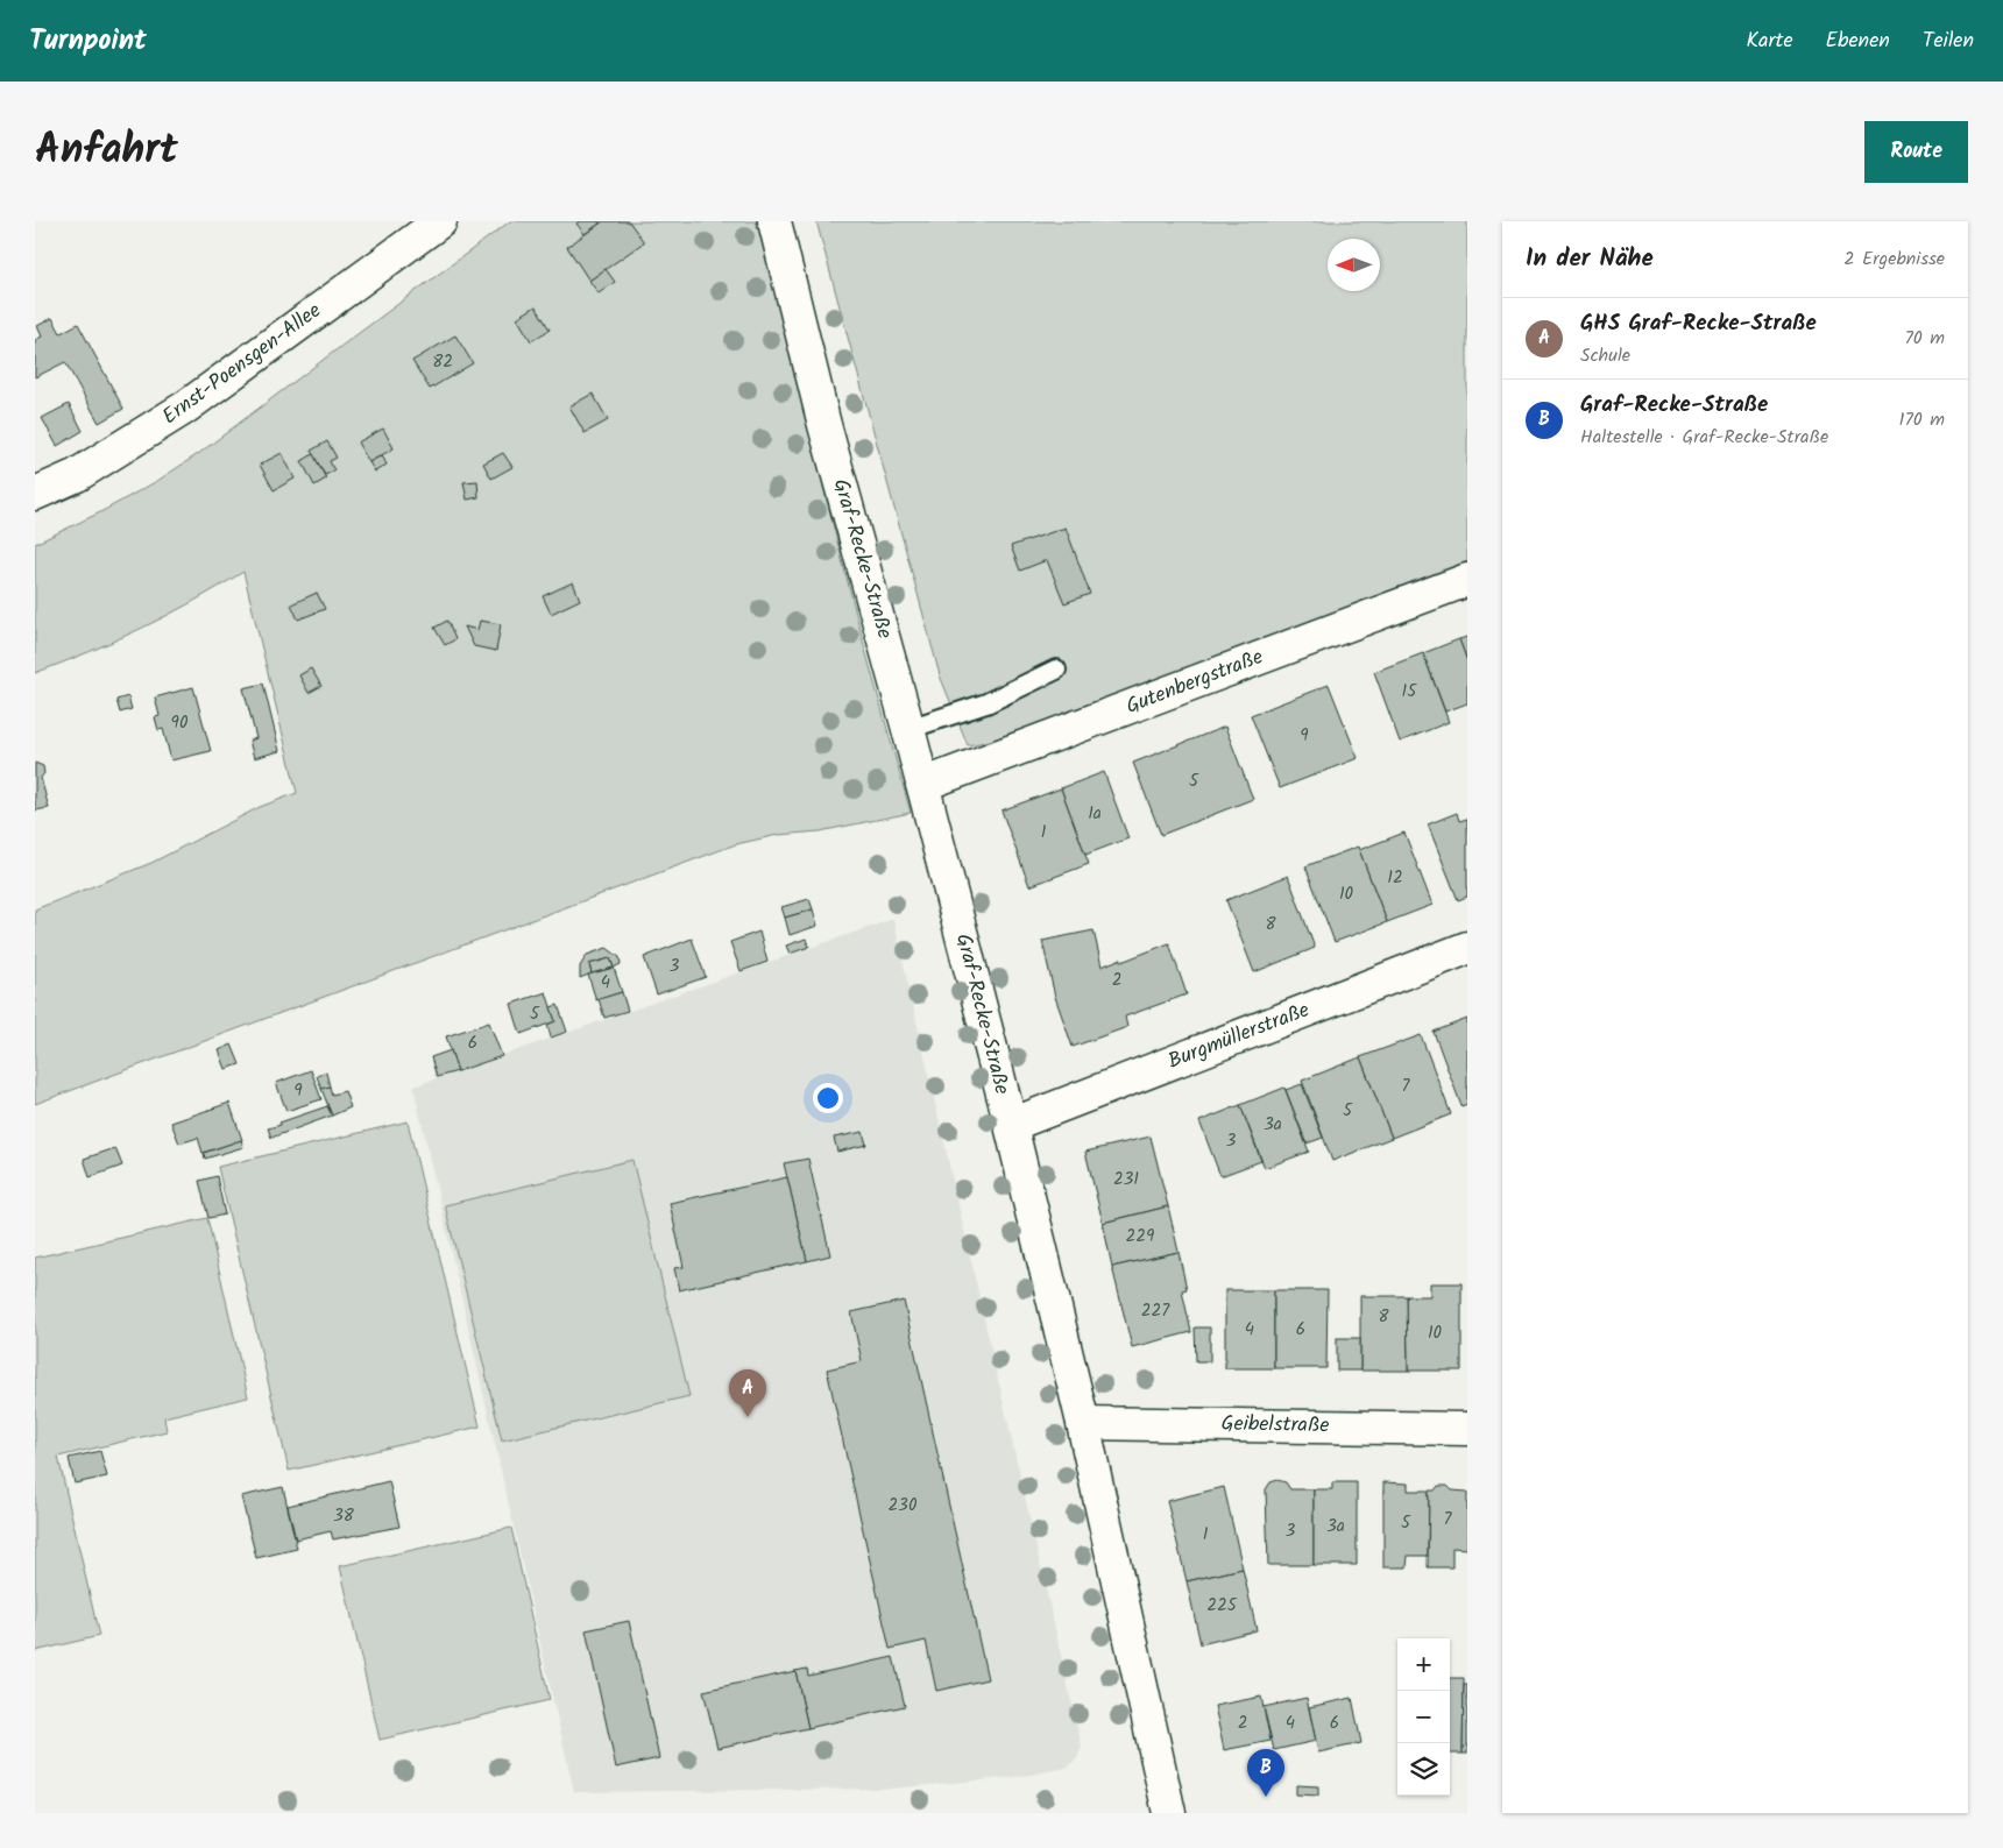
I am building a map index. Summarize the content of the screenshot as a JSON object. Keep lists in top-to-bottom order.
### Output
{
  "streets": {
    "street": [
      "Ernst-Poensgen-Allee",
      "Graf-Recke-Straße",
      "Gutenbergstraße",
      "Burgmüllerstraße",
      "Geibelstraße"
    ]
  },
  "crossings": [
    ["Graf-Recke-Straße", "Gutenbergstraße"],
    ["Graf-Recke-Straße", "Burgmüllerstraße"],
    ["Graf-Recke-Straße", "Geibelstraße"]
  ],
  "house_numbers": [
    "82",
    "15",
    "90",
    "9",
    "5",
    "1a",
    "1",
    "12",
    "10",
    "8",
    "3",
    "2",
    "4",
    "5",
    "6",
    "7",
    "9",
    "5",
    "3a",
    "3",
    "231",
    "229",
    "227",
    "8",
    "4",
    "6",
    "10",
    "230",
    "38",
    "7",
    "5",
    "3a",
    "3",
    "1",
    "225",
    "2",
    "4",
    "6"
  ],
  "north": "left",
  "page": {
    "header": "Turnpoint",
    "nav": ["Karte", "Ebenen", "Teilen"],
    "title": "Anfahrt",
    "buttons": "Route",
    "heading": ["In der Nähe", "2 Ergebnisse"],
    "list": [
      {
        "mark": "A",
        "name": "GHS Graf-Recke-Straße",
        "note": "Schule",
        "value": "70 m"
      },
      {
        "mark": "B",
        "name": "Graf-Recke-Straße",
        "note": "Haltestelle · Graf-Recke-Straße",
        "value": "170 m"
      }
    ],
    "pins": ["A", "B"],
    "map_buttons": ["+", "−"]
  }
}
